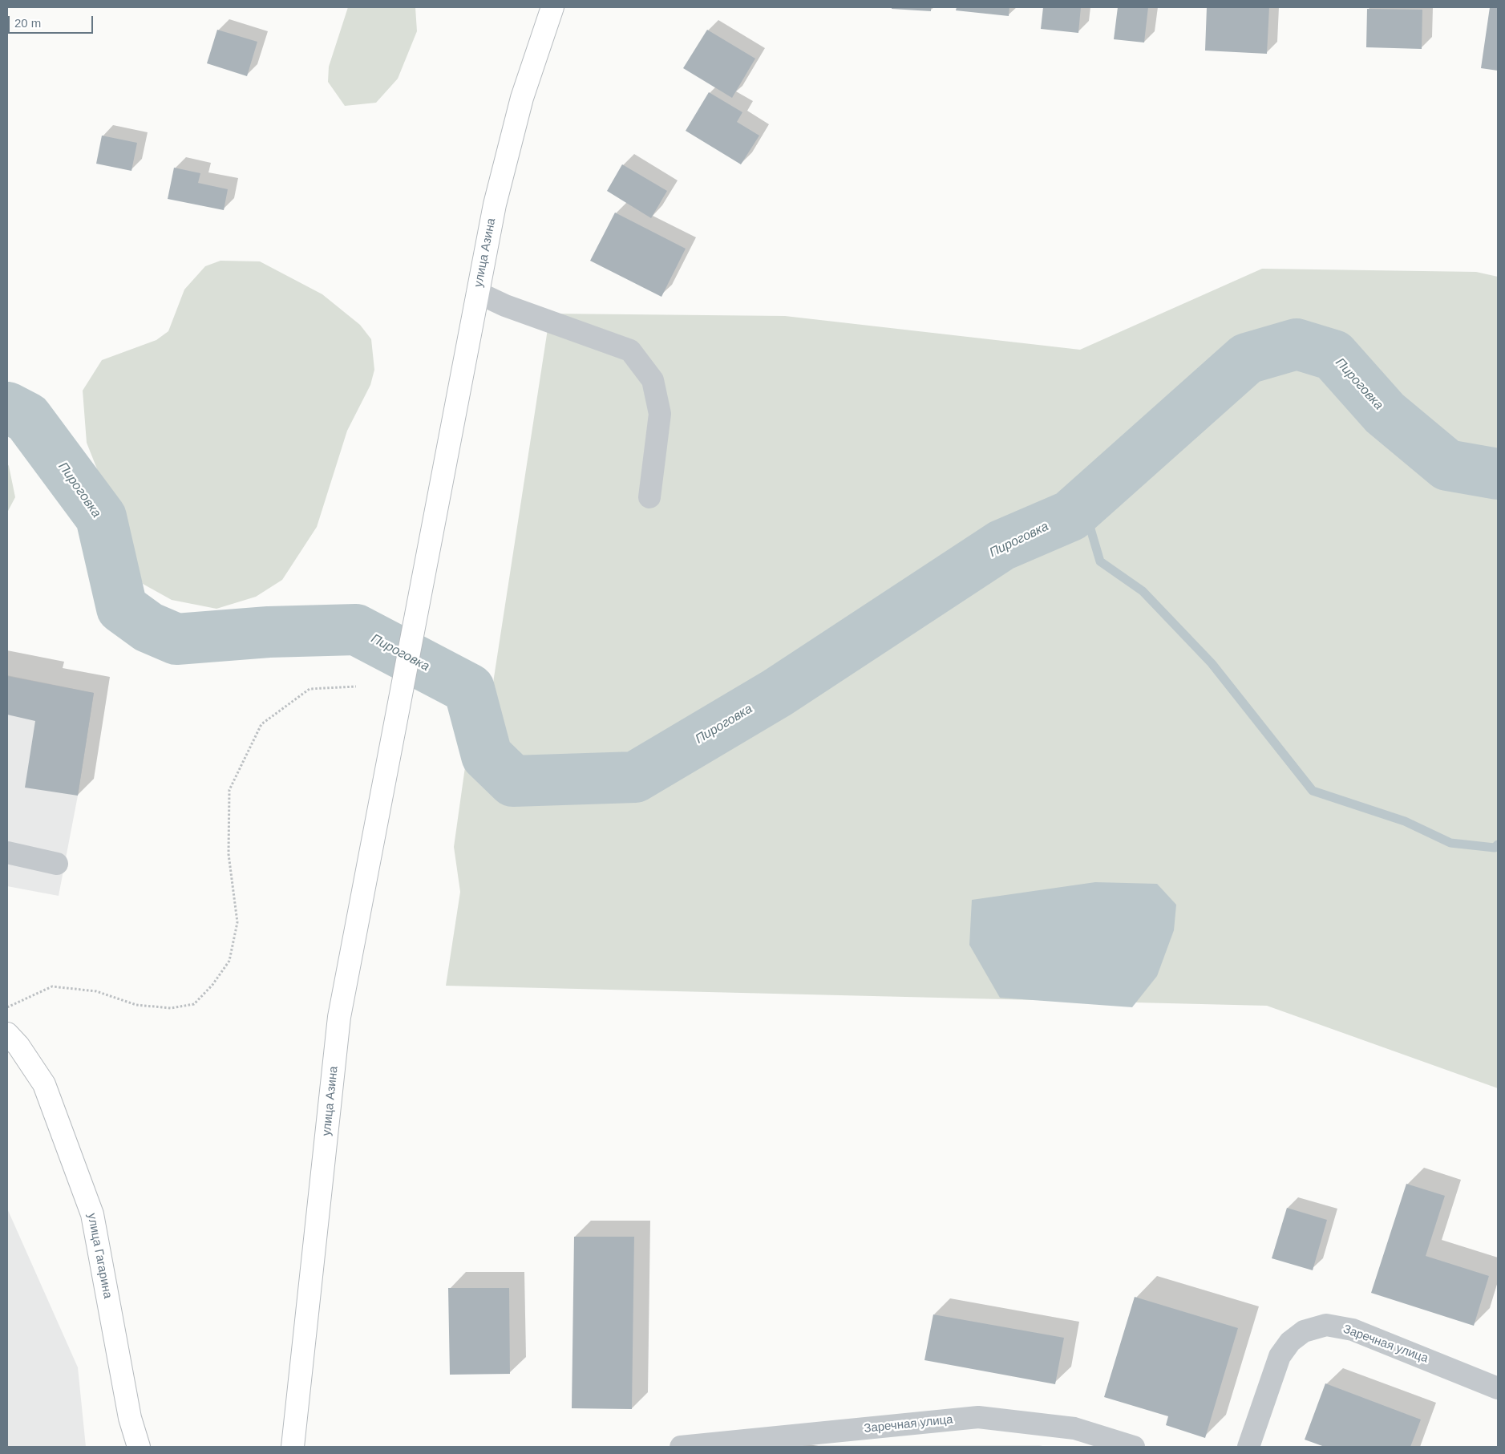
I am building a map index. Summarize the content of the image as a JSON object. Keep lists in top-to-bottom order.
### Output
{
  "streets": {
    "main road": ["улица Азина", "улица Гагарина"],
    "street": ["Заречная улица"]
  },
  "water": ["Пироговка"],
  "scale_bar": "20 m"
}
